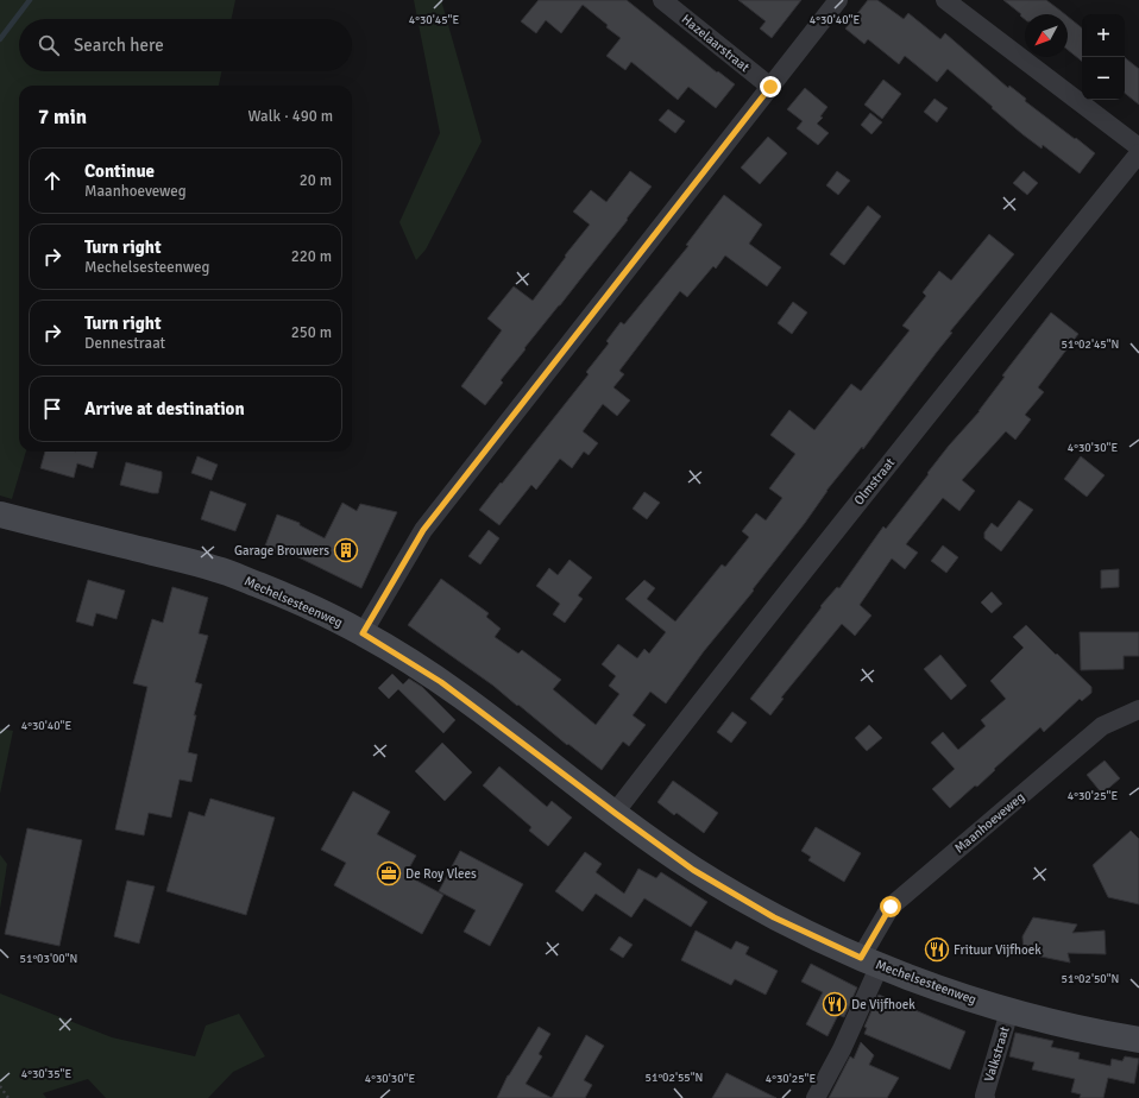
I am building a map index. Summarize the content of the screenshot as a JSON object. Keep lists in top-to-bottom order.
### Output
{
  "streets": {
    "main road": ["Mechelsesteenweg"],
    "street": [
      "Hazelaarstraat",
      "Olmstraat",
      "Maanhoeveweg",
      "Valkstraat"
    ]
  },
  "crossings": [
    ["Olmstraat", "Mechelsesteenweg"],
    ["Mechelsesteenweg", "Maanhoeveweg"],
    ["Mechelsesteenweg", "Valkstraat"]
  ],
  "places": {
    "building": ["Garage Brouwers"],
    "office": ["De Roy Vlees"],
    "restaurant": ["Frituur Vijfhoek", "De Vijfhoek"]
  },
  "north": "bottom left",
  "page": {
    "map_buttons": ["+", "−"],
    "search": "Search here",
    "heading": ["7 min", "Walk · 490 m"],
    "list": [
      ["Continue", "Maanhoeveweg", "20 m"],
      ["Turn right", "Mechelsesteenweg", "220 m"],
      ["Turn right", "Dennestraat", "250 m"],
      "Arrive at destination"
    ]
  },
  "coordinates": [
    "4°30'45\"E",
    "4°30'40\"E",
    "51°02'45\"N",
    "4°30'30\"E",
    "4°30'25\"E",
    "51°03'00\"N",
    "51°02'50\"N",
    "4°30'35\"E",
    "51°02'55\"N"
  ]
}
